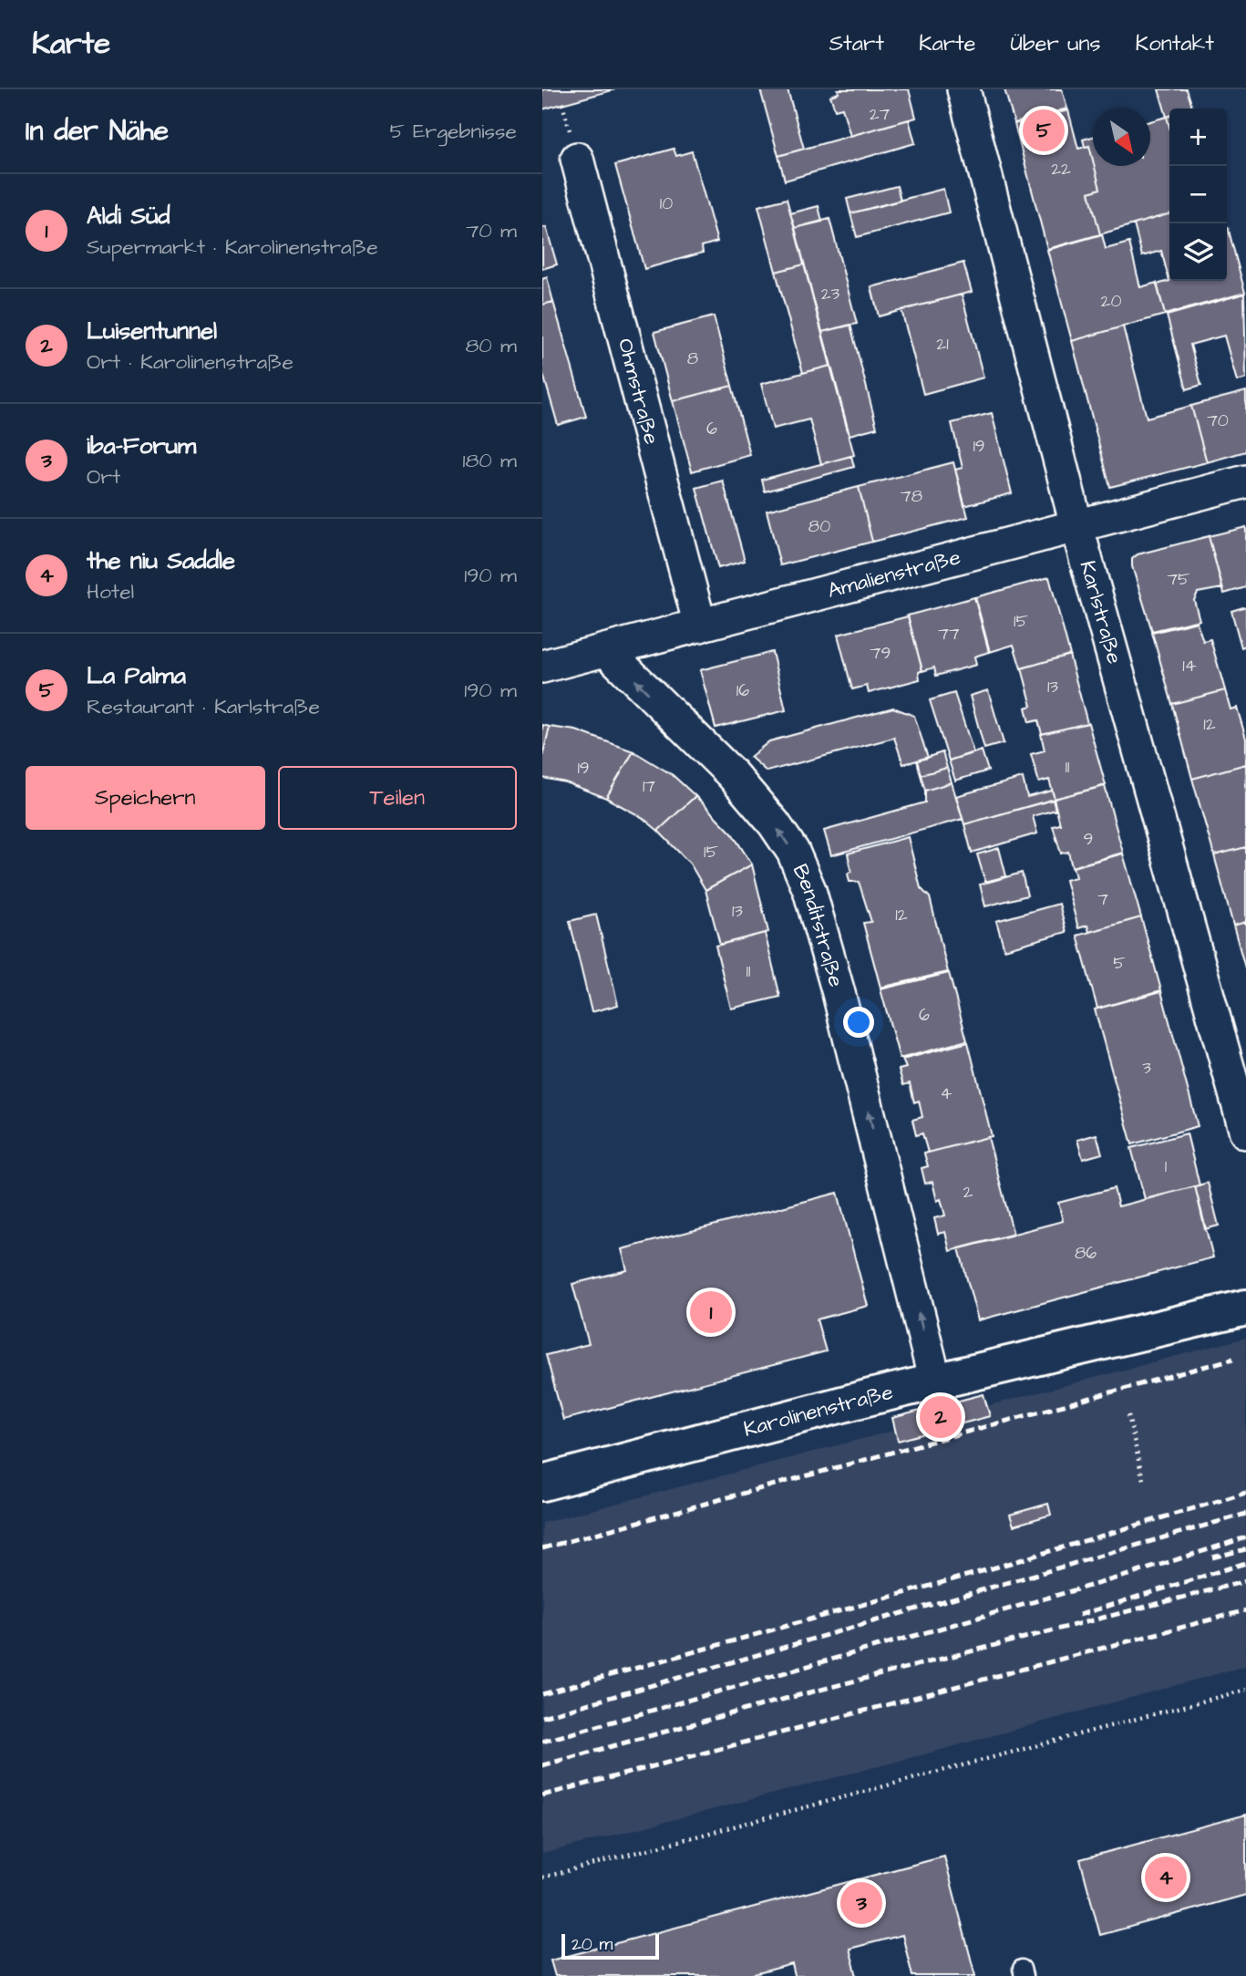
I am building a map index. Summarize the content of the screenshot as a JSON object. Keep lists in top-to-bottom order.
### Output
{
  "streets": {
    "street": [
      "Ohmstraße",
      "Amalienstraße",
      "Karlstraße",
      "Benditstraße",
      "Karolinenstraße"
    ]
  },
  "crossings": [
    ["Ohmstraße", "Amalienstraße"],
    ["Amalienstraße", "Karlstraße"],
    ["Amalienstraße", "Benditstraße"],
    ["Benditstraße", "Karolinenstraße"]
  ],
  "one_way": ["Benditstraße"],
  "house_numbers": [
    "27",
    "22",
    "10",
    "23",
    "20",
    "21",
    "8",
    "70",
    "6",
    "19",
    "78",
    "80",
    "75",
    "15",
    "77",
    "79",
    "14",
    "13",
    "16",
    "12",
    "11",
    "19",
    "17",
    "9",
    "15",
    "7",
    "13",
    "12",
    "5",
    "11",
    "6",
    "3",
    "4",
    "1",
    "2",
    "86"
  ],
  "scale_bar": "20 m",
  "north": "bottom right",
  "page": {
    "header": "Karte",
    "nav": [
      "Start",
      "Karte",
      "Über uns",
      "Kontakt"
    ],
    "heading": ["In der Nähe", "5 Ergebnisse"],
    "pins": [
      "5",
      "1",
      "2",
      "4",
      "3"
    ],
    "map_buttons": ["+", "−"],
    "list": [
      {
        "mark": "1",
        "name": "Aldi Süd",
        "note": "Supermarkt · Karolinenstraße",
        "value": "70 m"
      },
      {
        "mark": "2",
        "name": "Luisentunnel",
        "note": "Ort · Karolinenstraße",
        "value": "80 m"
      },
      {
        "mark": "3",
        "name": "iba-Forum",
        "note": "Ort",
        "value": "180 m"
      },
      {
        "mark": "4",
        "name": "the niu Saddle",
        "note": "Hotel",
        "value": "190 m"
      },
      {
        "mark": "5",
        "name": "La Palma",
        "note": "Restaurant · Karlstraße",
        "value": "190 m"
      }
    ],
    "buttons": ["Speichern", "Teilen"],
    "scale": "20 m"
  }
}
